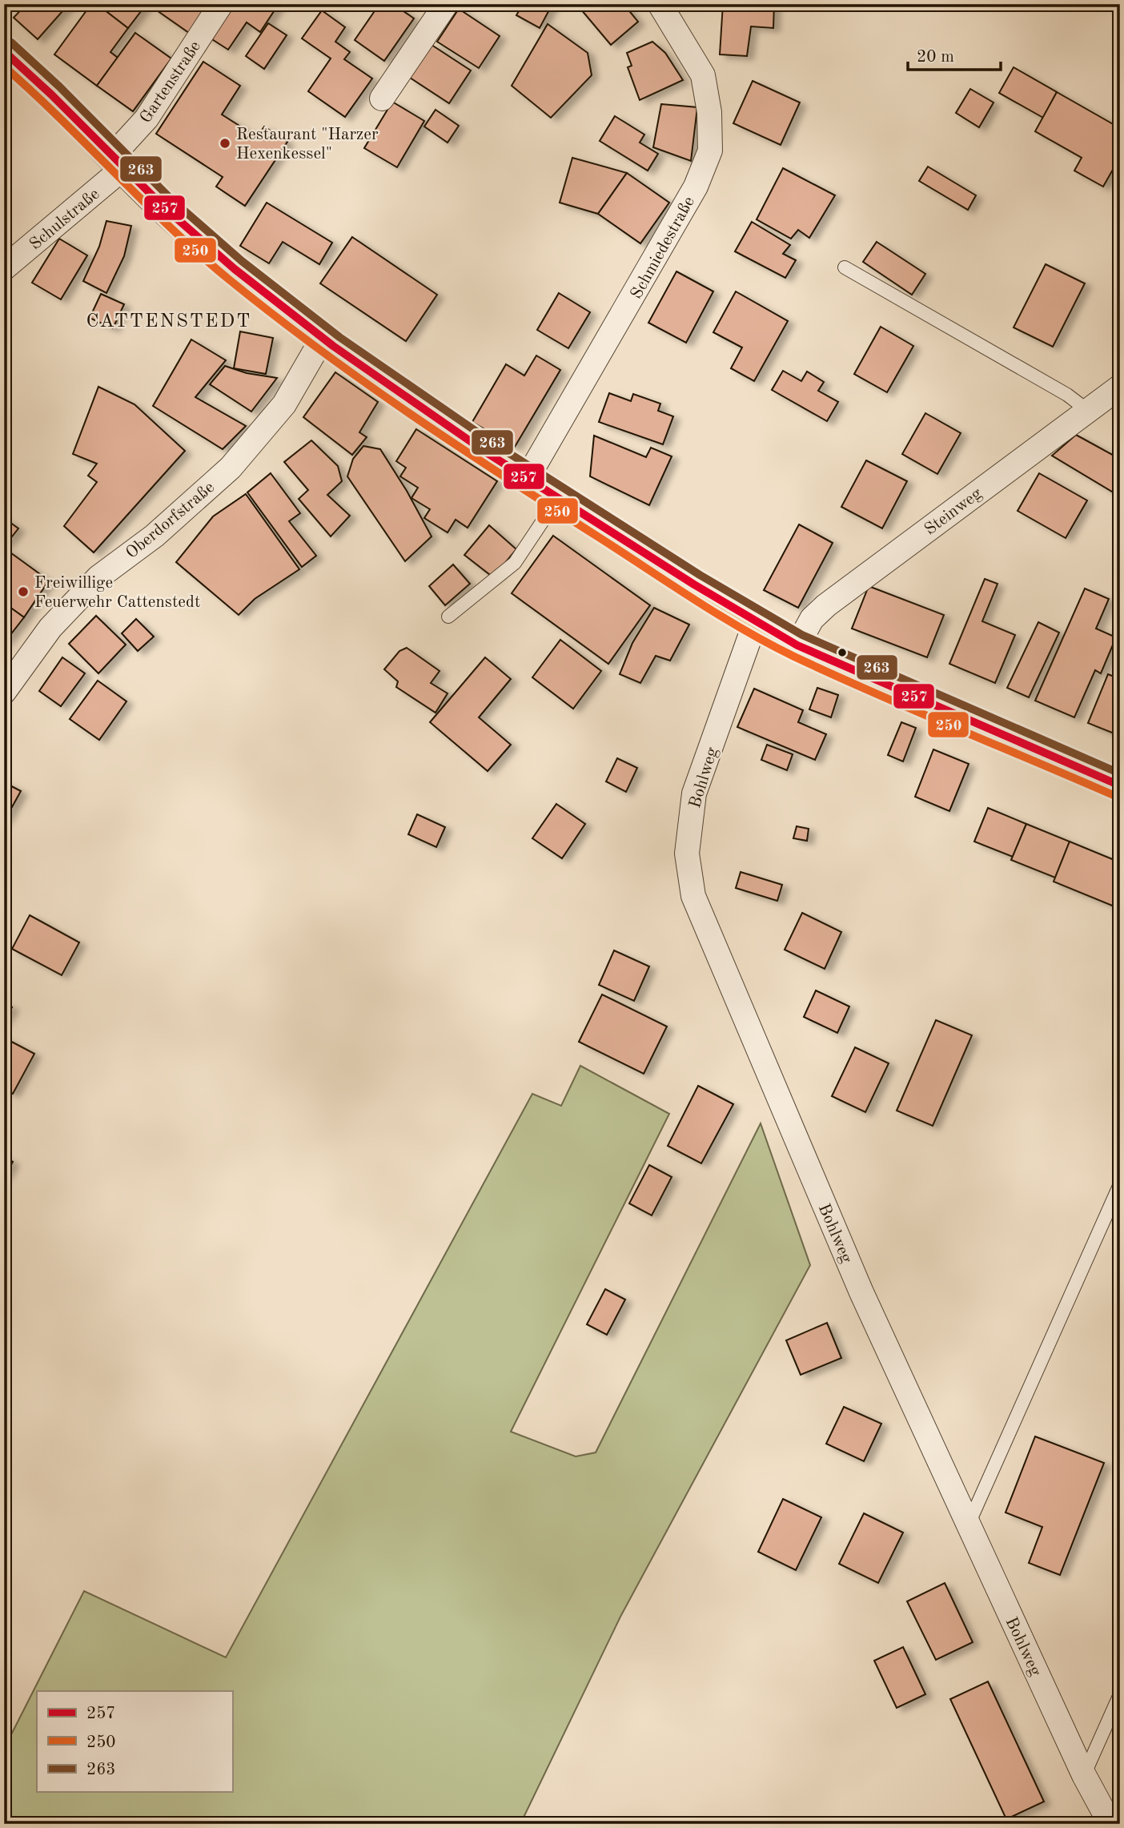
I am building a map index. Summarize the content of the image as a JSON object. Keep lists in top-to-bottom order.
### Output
{
  "streets": {
    "street": [
      "Gartenstraße",
      "Schulstraße",
      "Schmiedestraße",
      "Steinweg",
      "Oberdorfstraße",
      "Bohlweg"
    ]
  },
  "crossings": [
    ["Gartenstraße", "Schulstraße"]
  ],
  "districts": ["CATTENSTEDT"],
  "places": ["Restaurant \"Harzer Hexenkessel\"", "Freiwillige Feuerwehr Cattenstedt"],
  "lines": ["transit line 263", "transit line 257", "transit line 250"],
  "legend": ["257", "250", "263"],
  "scale_bar": "20 m"
}
